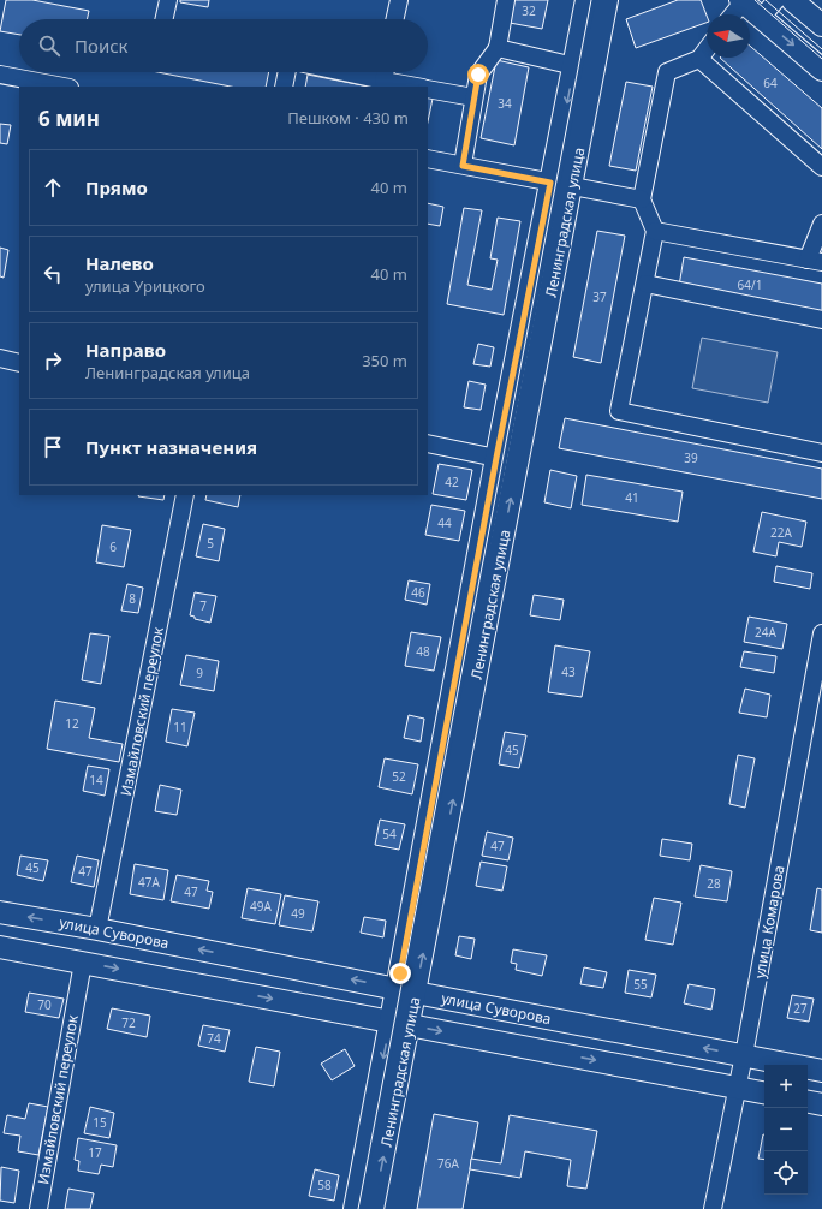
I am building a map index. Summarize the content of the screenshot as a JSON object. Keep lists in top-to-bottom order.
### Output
{
  "streets": {
    "main road": ["Ленинградская улица", "улица Суворова"],
    "street": ["Измайловский переулок", "улица Комарова"]
  },
  "crossings": [
    ["Ленинградская улица", "улица Суворова"],
    ["Измайловский переулок", "улица Суворова"],
    ["улица Комарова", "улица Суворова"]
  ],
  "house_numbers": [
    "32",
    "64",
    "34",
    "64/1",
    "37",
    "39",
    "42",
    "41",
    "44",
    "22А",
    "5",
    "6",
    "46",
    "8",
    "7",
    "24А",
    "48",
    "43",
    "9",
    "12",
    "11",
    "45",
    "52",
    "14",
    "54",
    "47",
    "45",
    "47",
    "47А",
    "28",
    "47",
    "49А",
    "49",
    "55",
    "70",
    "27",
    "72",
    "74",
    "15",
    "17",
    "76А",
    "58"
  ],
  "north": "left",
  "page": {
    "search": "Поиск",
    "heading": ["6 мин", "Пешком · 430 m"],
    "list": [
      ["Прямо", "40 m"],
      ["Налево", "улица Урицкого", "40 m"],
      ["Направо", "Ленинградская улица", "350 m"],
      "Пункт назначения"
    ],
    "map_buttons": ["+", "−"]
  }
}
